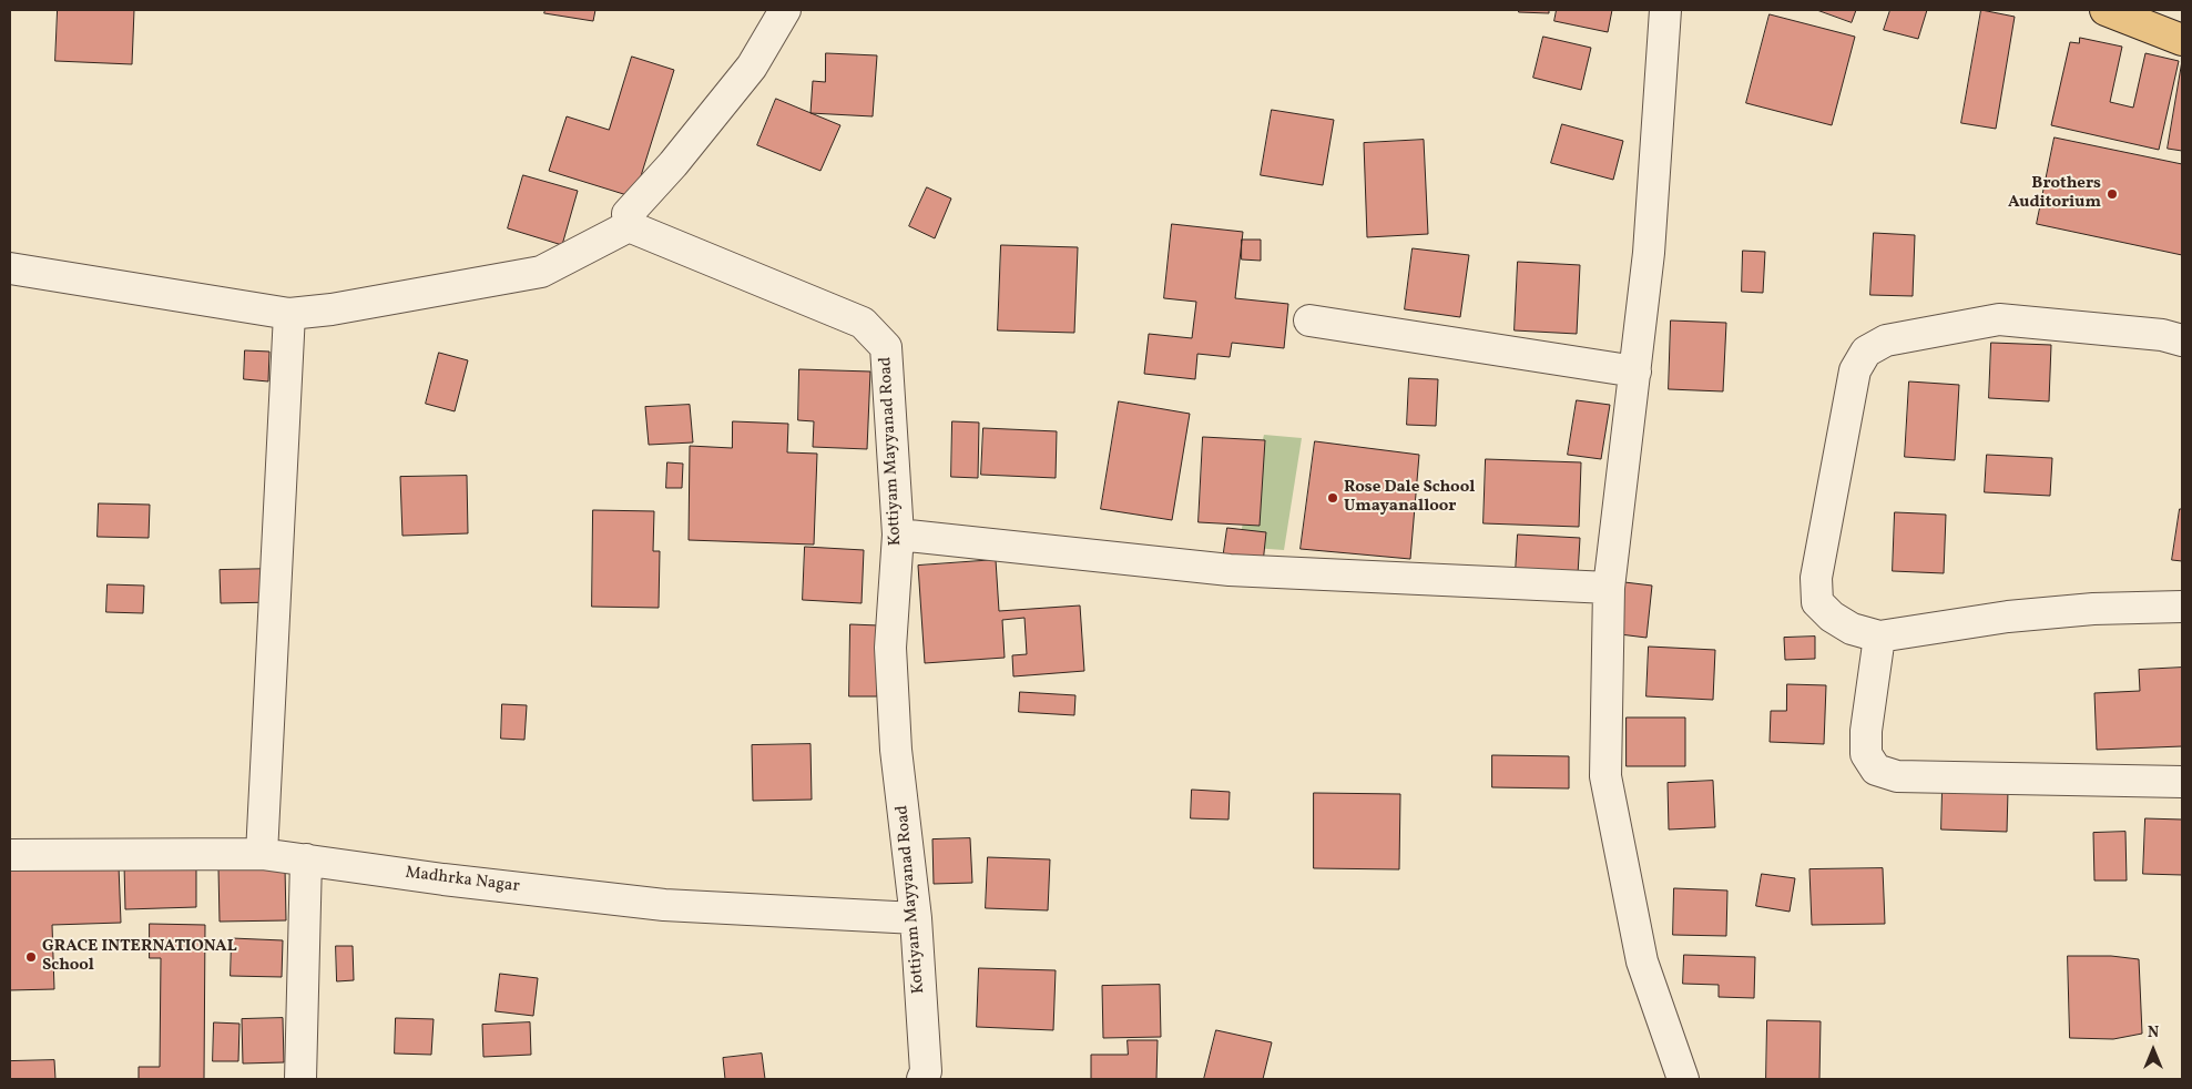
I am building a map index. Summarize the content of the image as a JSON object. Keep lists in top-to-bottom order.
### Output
{
  "streets": {
    "street": ["Kottiyam Mayyanad Road", "Madhrka Nagar"]
  },
  "crossings": [
    ["Kottiyam Mayyanad Road", "Madhrka Nagar"]
  ],
  "places": ["Brothers Auditorium", "Rose Dale School Umayanalloor", "GRACE INTERNATIONAL School"],
  "north": "top"
}
